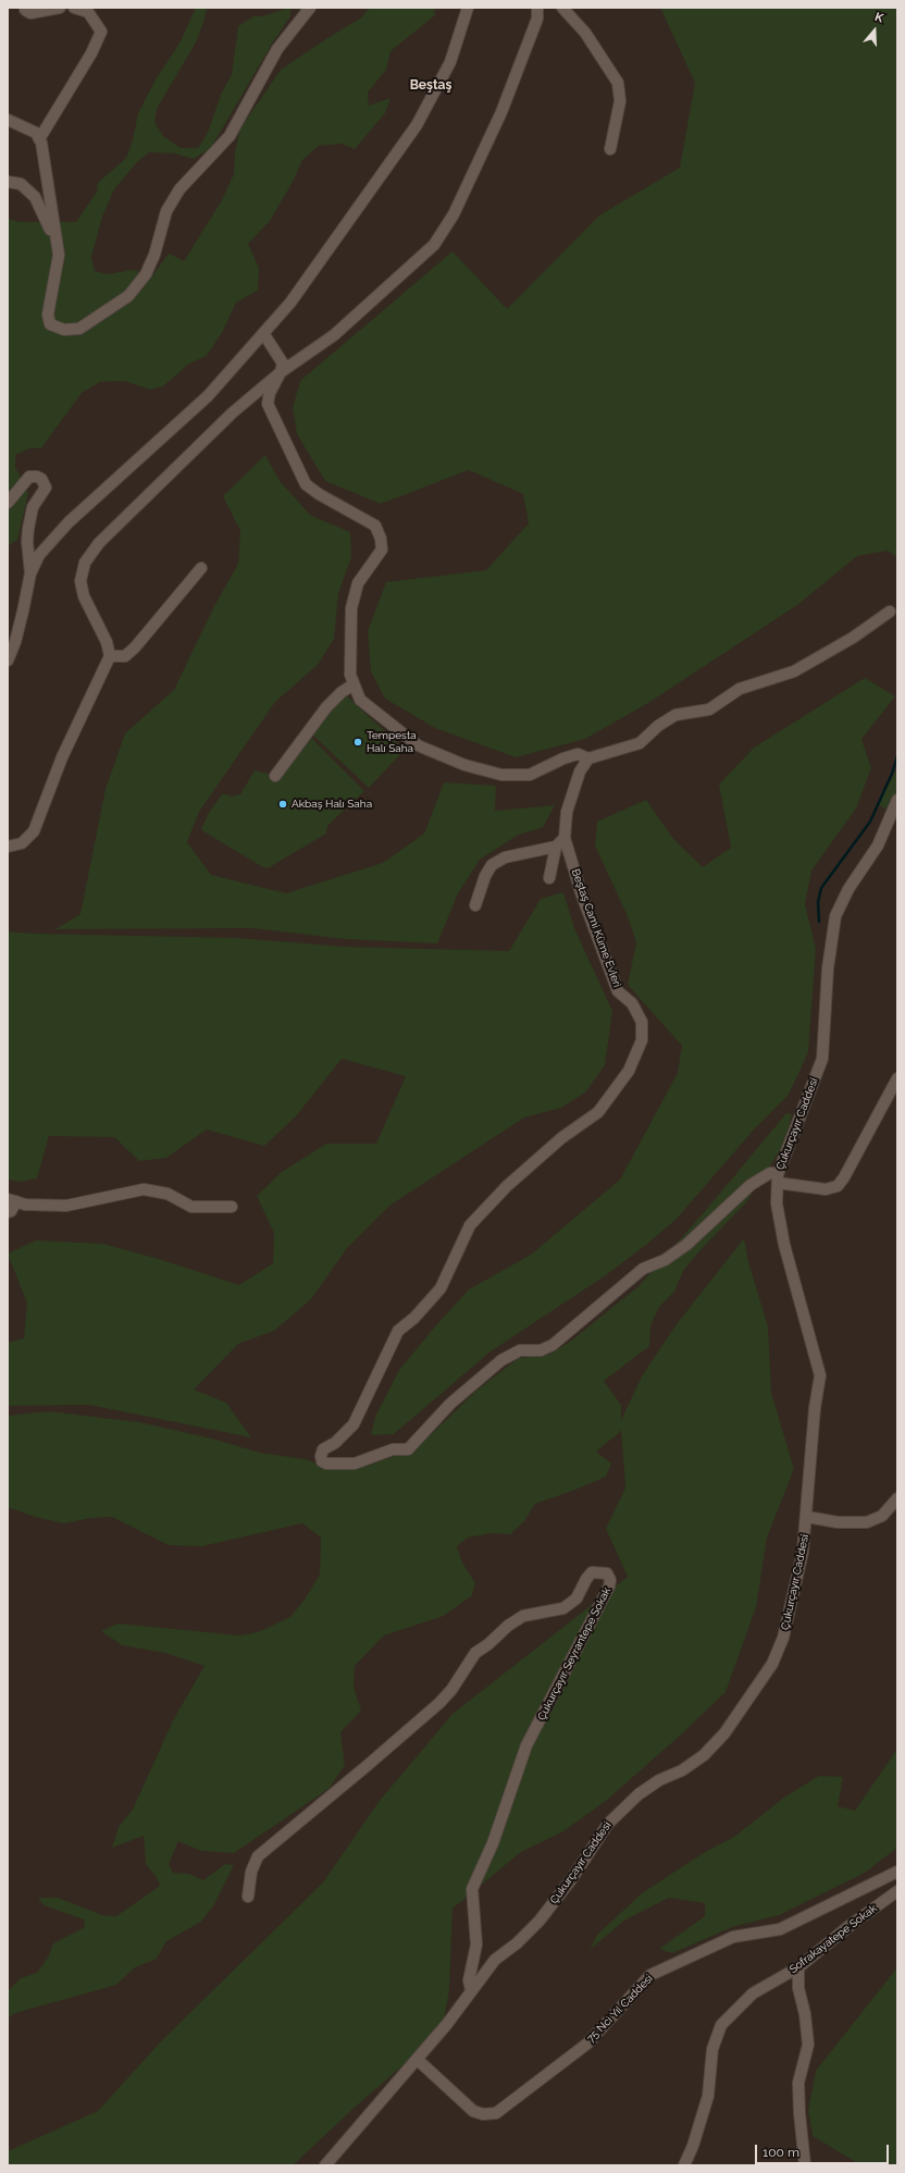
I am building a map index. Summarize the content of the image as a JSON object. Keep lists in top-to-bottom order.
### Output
{
  "streets": {
    "street": [
      "Beştaş Cami Küme Evleri",
      "Çukurçayır Caddesi",
      "Çukurçayır Seyrantepe Sokak",
      "Sofrakayatepe Sokak",
      "75 Nci Yıl Caddesi"
    ]
  },
  "crossings": [
    ["Beştaş Cami Küme Evleri", "Çukurçayır Caddesi"],
    ["Çukurçayır Caddesi", "Çukurçayır Seyrantepe Sokak"],
    ["Çukurçayır Caddesi", "75 Nci Yıl Caddesi"]
  ],
  "districts": ["Beştaş"],
  "places": ["Tempesta Halı Saha", "Akbaş Halı Saha"],
  "scale_bar": "100 m",
  "north": "top"
}
